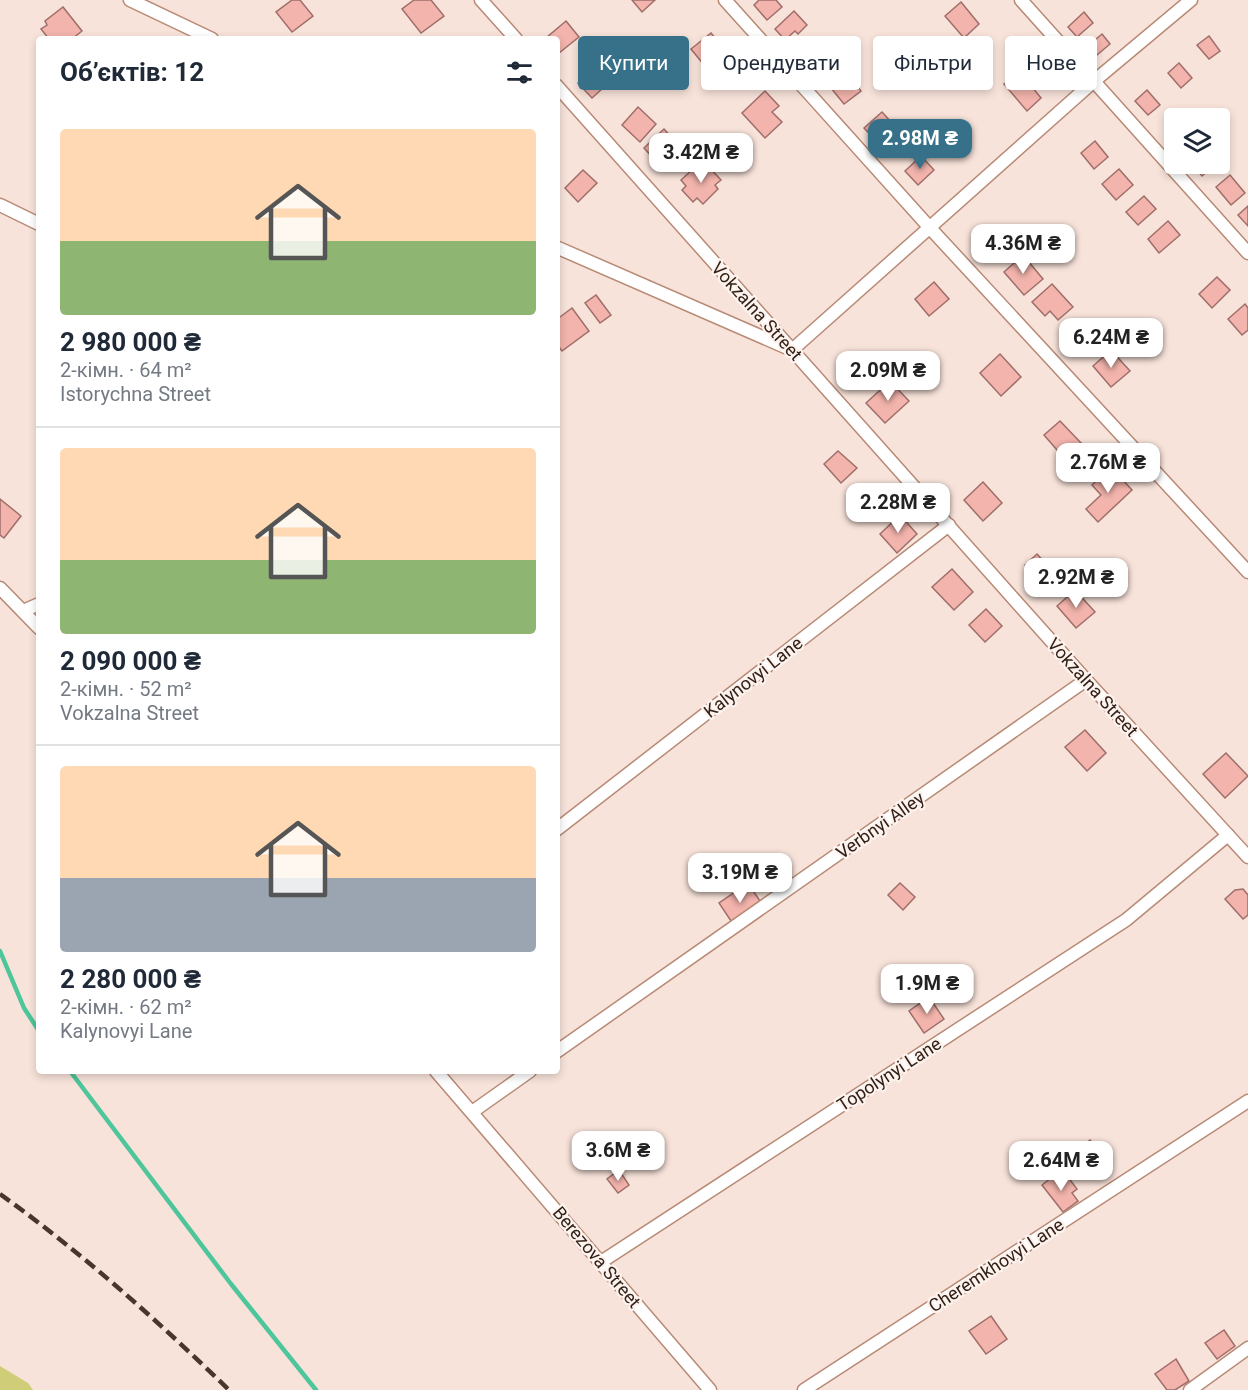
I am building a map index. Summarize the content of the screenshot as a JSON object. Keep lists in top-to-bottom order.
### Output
{
  "streets": {
    "street": [
      "Vokzalna Street",
      "Kalynovyi Lane",
      "Verbnyi Alley",
      "Topolynyi Lane",
      "Berezova Street",
      "Cheremkhovyi Lane"
    ]
  },
  "crossings": [
    ["Vokzalna Street", "Kalynovyi Lane"],
    ["Vokzalna Street", "Verbnyi Alley"],
    ["Vokzalna Street", "Topolynyi Lane"],
    ["Topolynyi Lane", "Berezova Street"]
  ],
  "page": {
    "chip": [
      "Купити",
      "Орендувати",
      "Фільтри",
      "Нове"
    ],
    "heading": "Об’єктів: 12",
    "list": [
      {
        "name": "2 980 000 ₴",
        "note": "2-кімн. · 64 m² · Istorychna Street"
      },
      {
        "name": "2 090 000 ₴",
        "note": "2-кімн. · 52 m² · Vokzalna Street"
      },
      {
        "name": "2 280 000 ₴",
        "note": "2-кімн. · 62 m² · Kalynovyi Lane"
      }
    ],
    "price": [
      "2.98M ₴",
      "3.42M ₴",
      "4.36M ₴",
      "6.24M ₴",
      "2.09M ₴",
      "2.76M ₴",
      "2.28M ₴",
      "2.92M ₴",
      "3.19M ₴",
      "1.9M ₴",
      "3.6M ₴",
      "2.64M ₴"
    ]
  }
}
